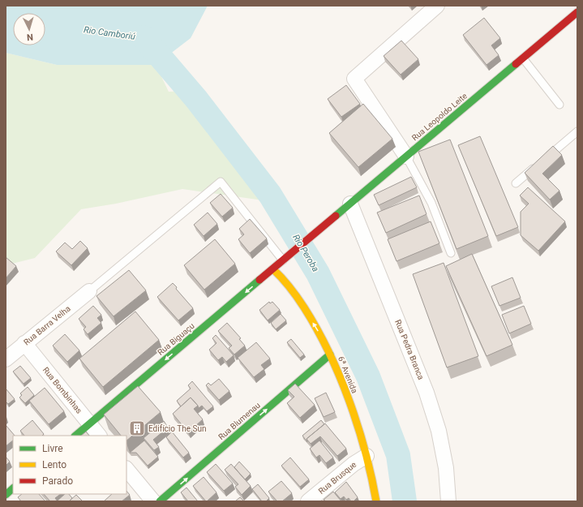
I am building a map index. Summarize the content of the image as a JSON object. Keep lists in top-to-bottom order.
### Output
{
  "streets": {
    "street": [
      "Rua Leopoldo Leite",
      "Rua Barra Velha",
      "Rua Biguaçu",
      "Rua Pedra Branca",
      "6ª Avenida",
      "Rua Bombinhas",
      "Rua Blumenau",
      "Rua Brusque"
    ]
  },
  "crossings": [
    ["Rua Leopoldo Leite", "Rua Biguaçu"],
    ["Rua Leopoldo Leite", "Rua Pedra Branca"],
    ["Rua Barra Velha", "Rua Bombinhas"],
    ["Rua Biguaçu", "6ª Avenida"],
    ["Rua Biguaçu", "Rua Bombinhas"],
    ["6ª Avenida", "Rua Blumenau"],
    ["6ª Avenida", "Rua Brusque"]
  ],
  "one_way": ["Rua Biguaçu", "6ª Avenida", "Rua Blumenau"],
  "water": ["Rio Camboriú", "Rio Peroba"],
  "places": {
    "building": ["Edifício The Sun"]
  },
  "legend": ["Livre", "Lento", "Parado"],
  "north": "bottom"
}
